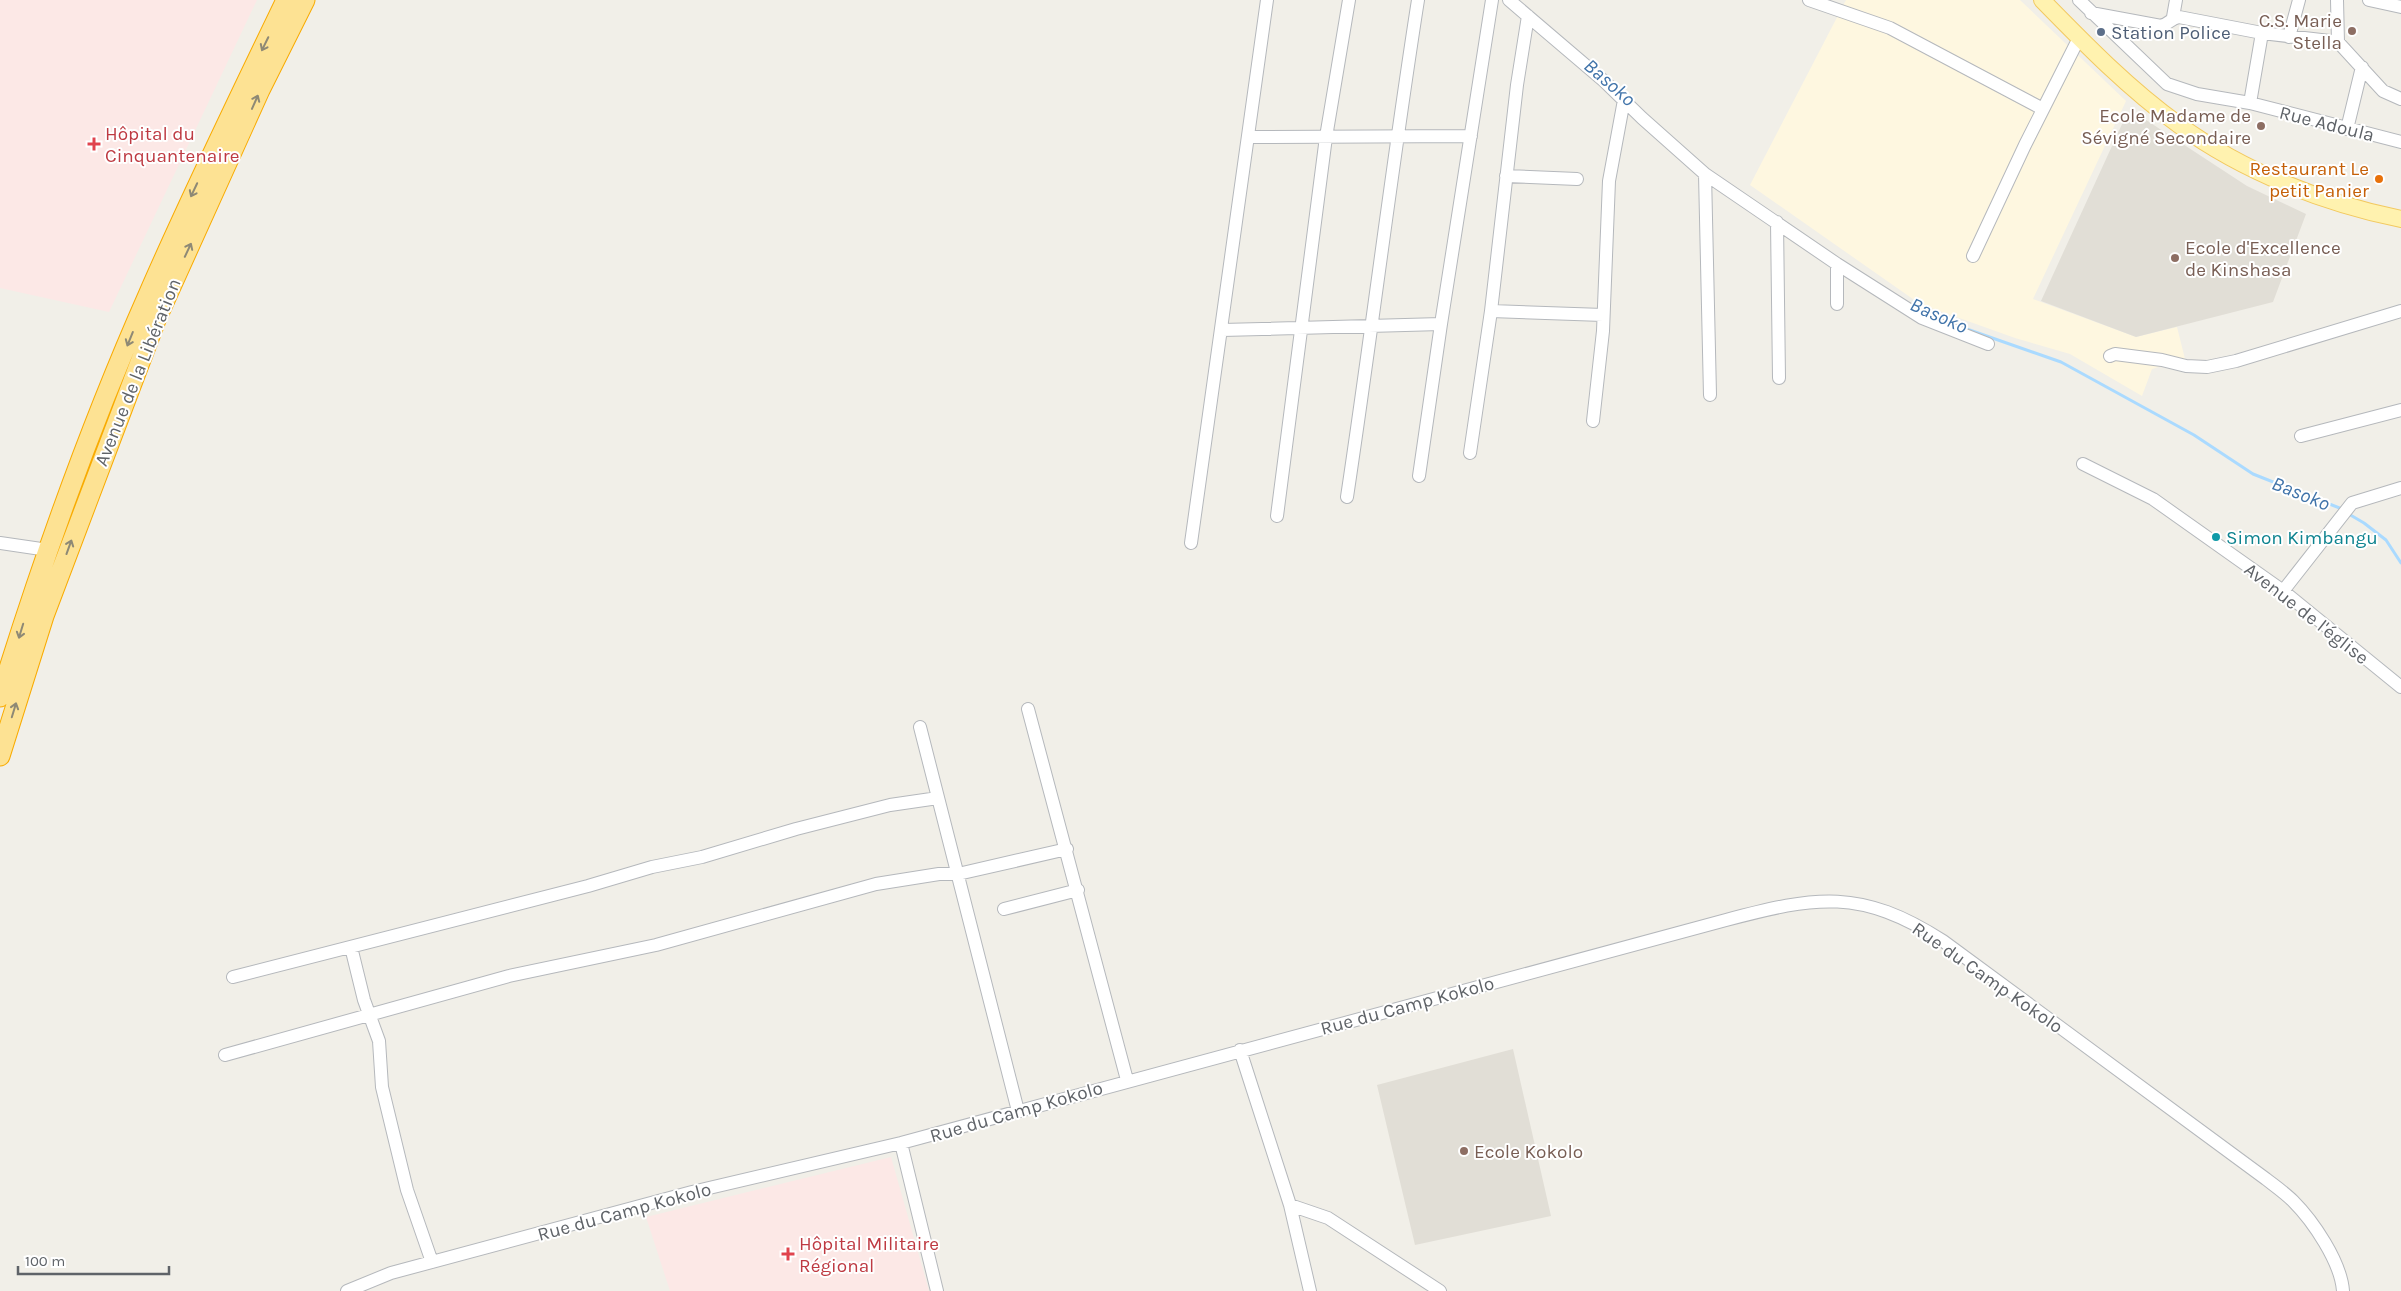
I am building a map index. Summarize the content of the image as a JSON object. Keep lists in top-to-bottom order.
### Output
{
  "streets": {
    "highway": ["Avenue de la Libération"],
    "street": ["Rue Adoula", "Avenue de l'église", "Rue du Camp Kokolo"]
  },
  "water": ["Basoko"],
  "places": {
    "other": [
      "C.S. Marie Stella",
      "Station Police",
      "Ecole Madame de Sévigné Secondaire",
      "Restaurant Le petit Panier",
      "Ecole d'Excellence de Kinshasa",
      "Simon Kimbangu",
      "Ecole Kokolo"
    ],
    "health": ["Hôpital du Cinquantenaire", "Hôpital Militaire Régional"]
  },
  "scale_bar": "100 m"
}
